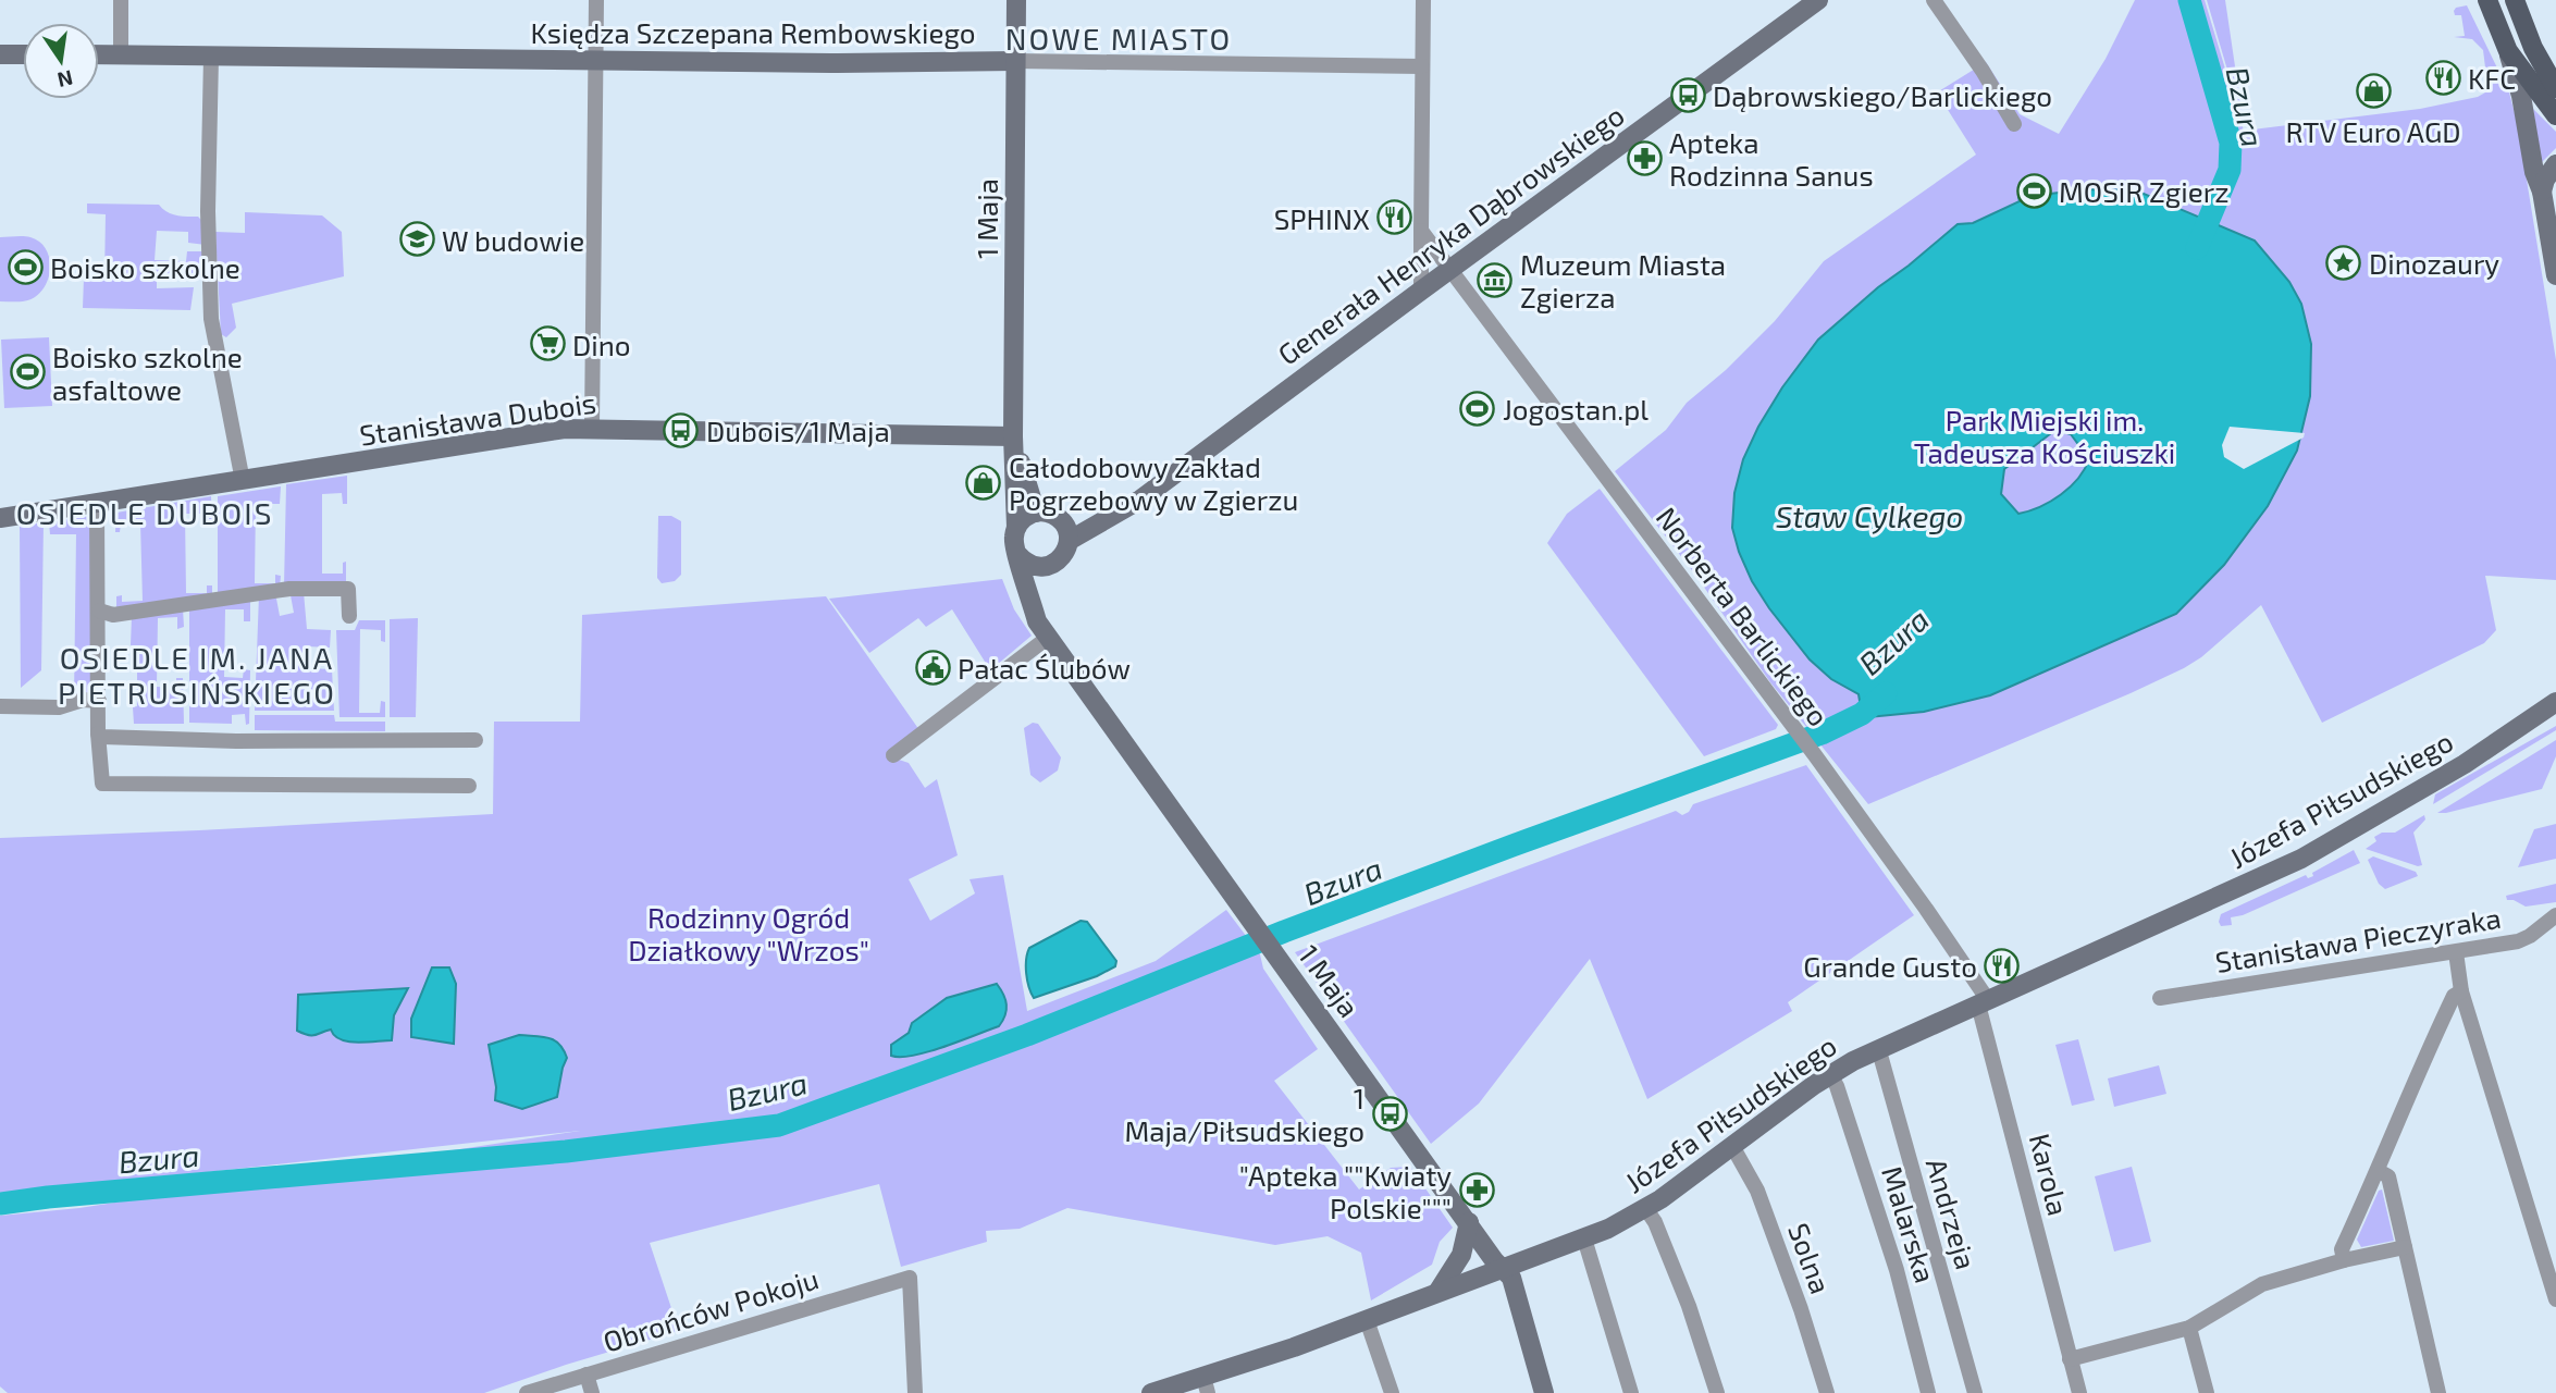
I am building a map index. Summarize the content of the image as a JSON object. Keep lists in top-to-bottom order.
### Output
{
  "streets": {
    "street": [
      "Księdza Szczepana Rembowskiego",
      "1 Maja",
      "Generała Henryka Dąbrowskiego",
      "Stanisława Dubois",
      "Norberta Barlickiego",
      "Józefa Piłsudskiego",
      "Stanisława Pieczyraka",
      "Karola",
      "Andrzeja",
      "Malarska",
      "Solna",
      "Obrońców Pokoju"
    ]
  },
  "crossings": [
    ["Księdza Szczepana Rembowskiego", "1 Maja"],
    ["1 Maja", "Generała Henryka Dąbrowskiego"],
    ["1 Maja", "Stanisława Dubois"],
    ["1 Maja", "Józefa Piłsudskiego"],
    ["Generała Henryka Dąbrowskiego", "Norberta Barlickiego"],
    ["Norberta Barlickiego", "Józefa Piłsudskiego"],
    ["Norberta Barlickiego", "Karola"],
    ["Józefa Piłsudskiego", "Karola"],
    ["Józefa Piłsudskiego", "Andrzeja"],
    ["Józefa Piłsudskiego", "Malarska"],
    ["Józefa Piłsudskiego", "Solna"]
  ],
  "districts": ["NOWE MIASTO", "OSIEDLE DUBOIS", "OSIEDLE IM. JANA PIETRUSIŃSKIEGO"],
  "water": ["Bzura", "Staw Cylkego"],
  "parks": ["Park Miejski im. Tadeusza Kościuszki", "Rodzinny Ogród Działkowy \"Wrzos\""],
  "places": {
    "restaurant": ["KFC", "SPHINX", "Grande Gusto"],
    "shop": ["RTV Euro AGD", "Całodobowy Zakład Pogrzebowy w Zgierzu"],
    "bus stop": ["Dąbrowskiego/Barlickiego", "Dubois/1 Maja", "1 Maja/Piłsudskiego"],
    "pharmacy": ["Apteka Rodzinna Sanus", "\"Apteka \"\"Kwiaty Polskie\"\"\""],
    "sports": [
      "MOSiR Zgierz",
      "Boisko szkolne",
      "Boisko szkolne asfaltowe",
      "Jogostan.pl"
    ],
    "school or university": ["W budowie"],
    "place": ["Dinozaury"],
    "museum": ["Muzeum Miasta Zgierza"],
    "supermarket": ["Dino"],
    "public building": ["Pałac Ślubów"]
  },
  "north": "bottom"
}
